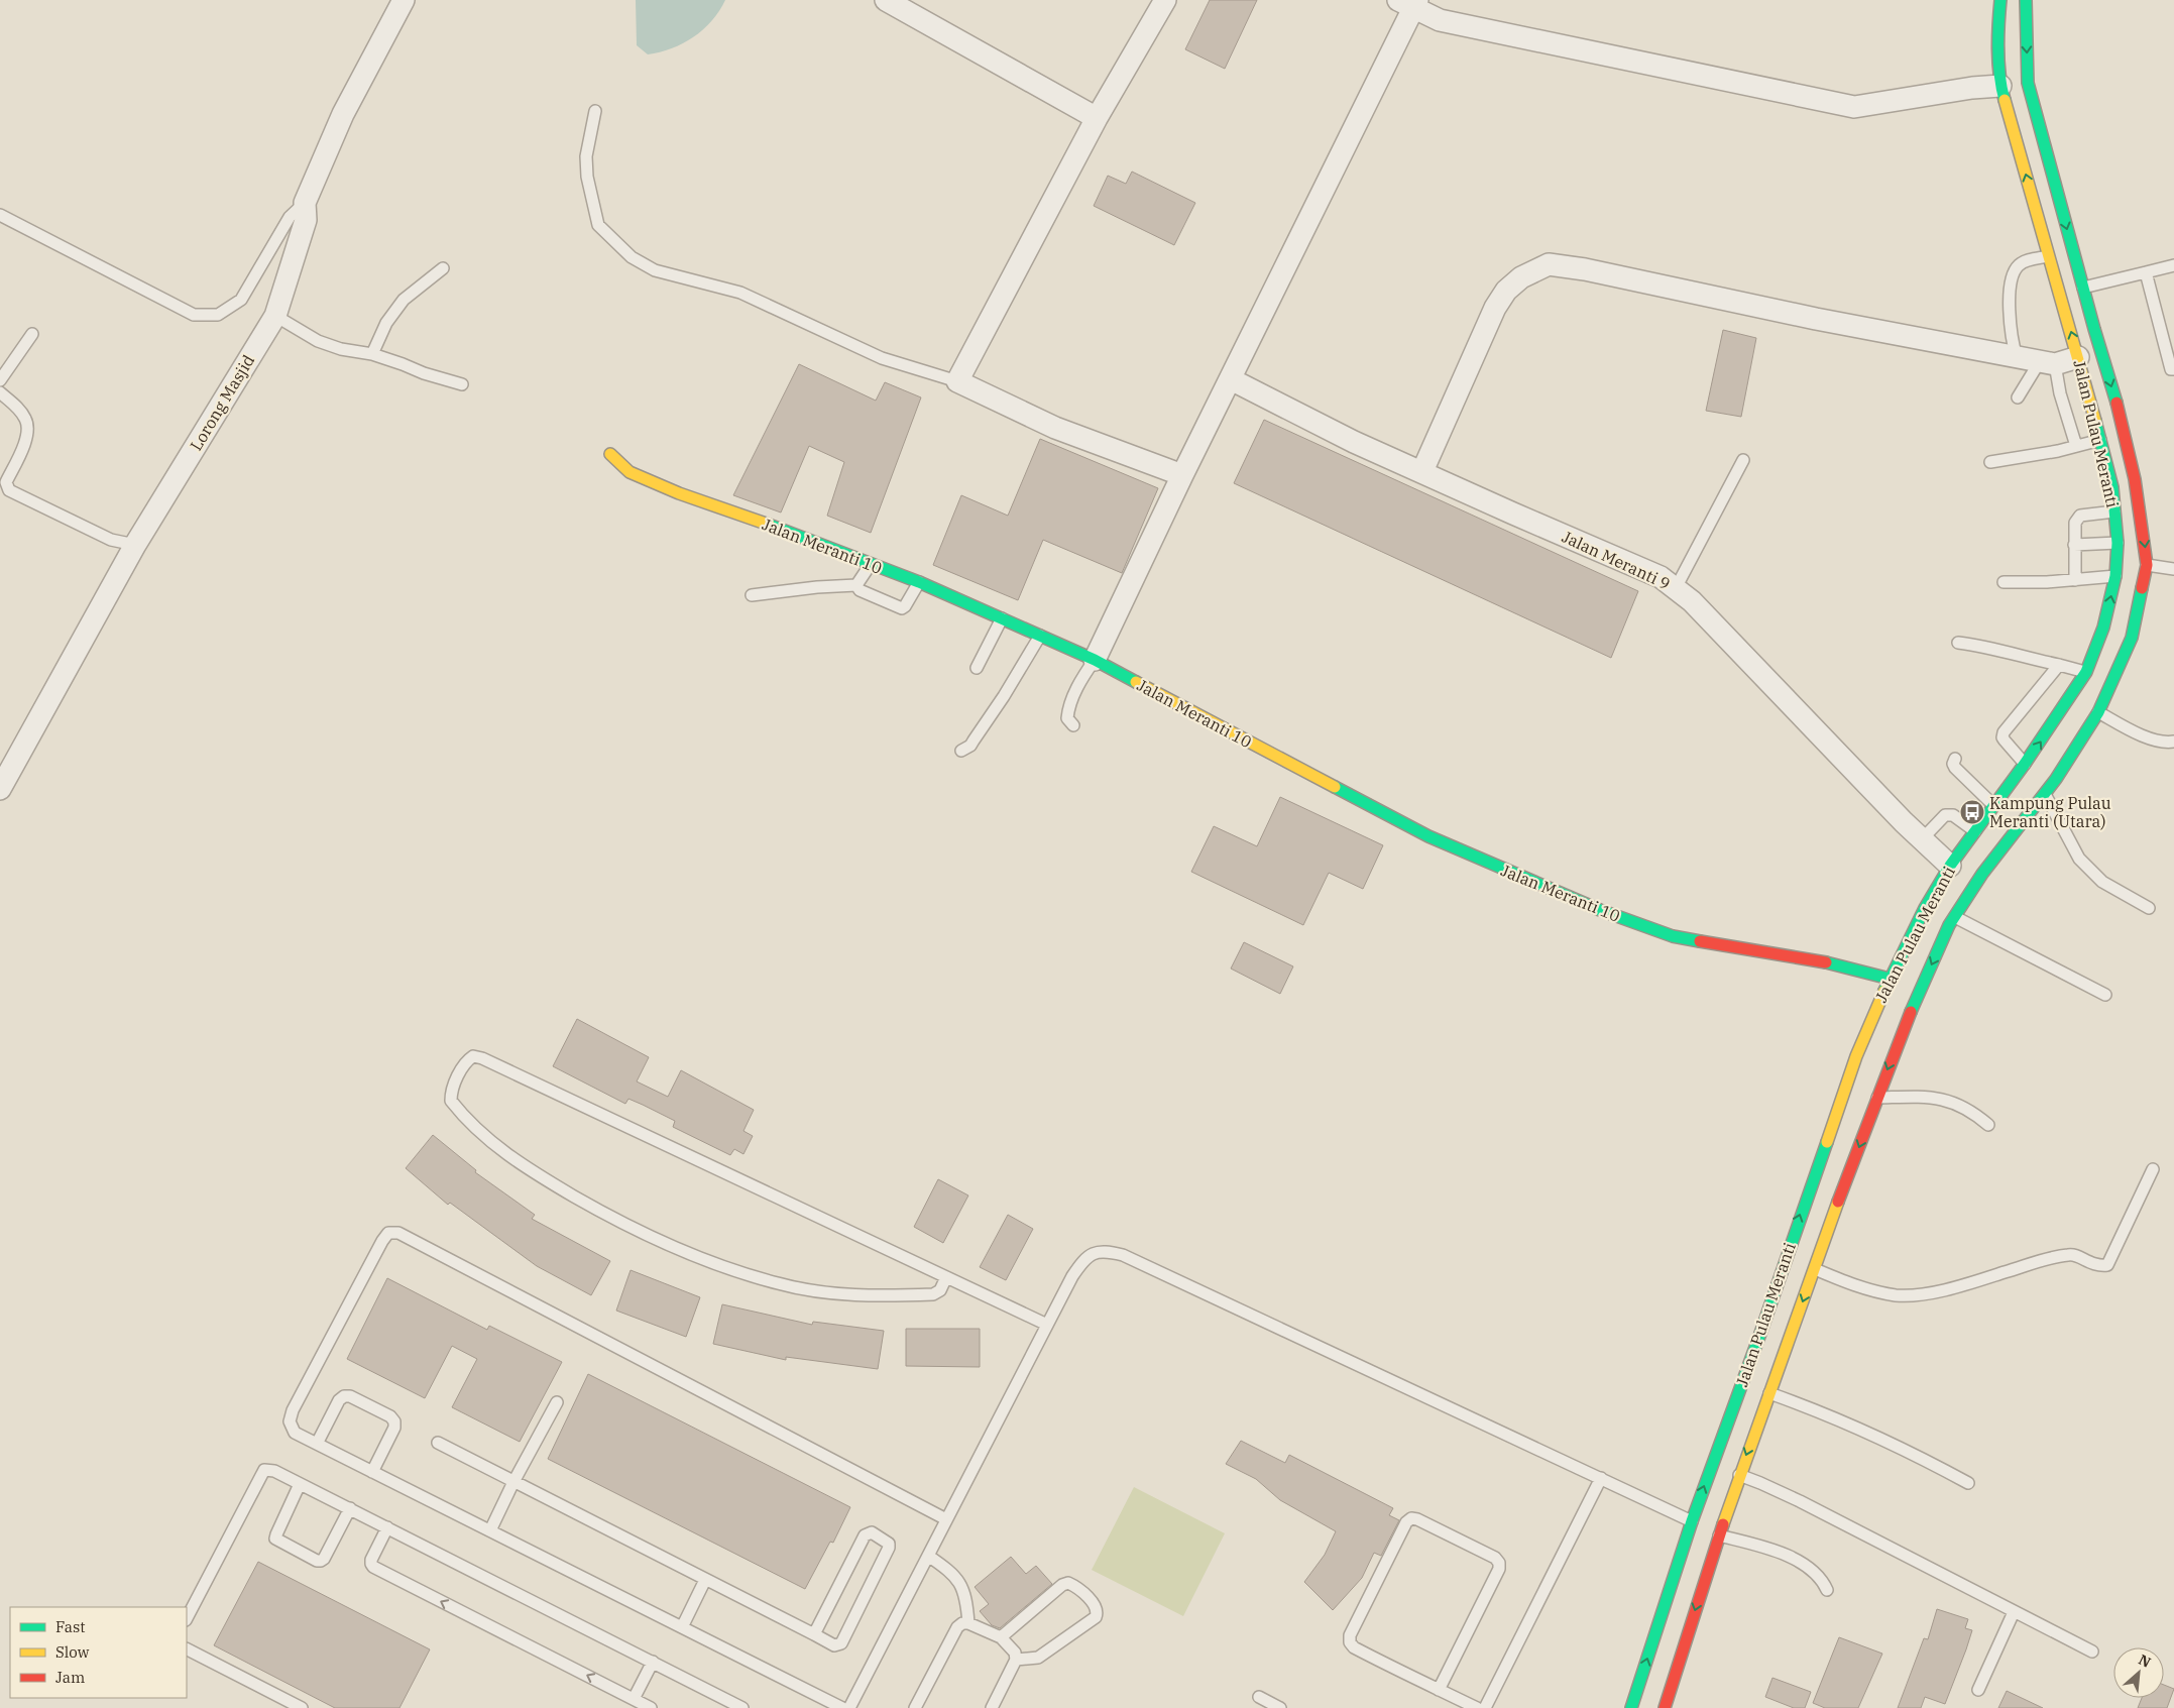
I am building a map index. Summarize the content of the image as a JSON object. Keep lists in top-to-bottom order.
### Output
{
  "streets": {
    "main road": ["Jalan Pulau Meranti", "Jalan Meranti 10"],
    "street": ["Lorong Masjid", "Jalan Meranti 9"]
  },
  "crossings": [
    ["Jalan Pulau Meranti", "Jalan Meranti 10"],
    ["Jalan Pulau Meranti", "Jalan Meranti 9"]
  ],
  "places": {
    "bus stop": ["Kampung Pulau Meranti (Utara)"]
  },
  "legend": ["Fast", "Slow", "Jam"],
  "north": "top right"
}
